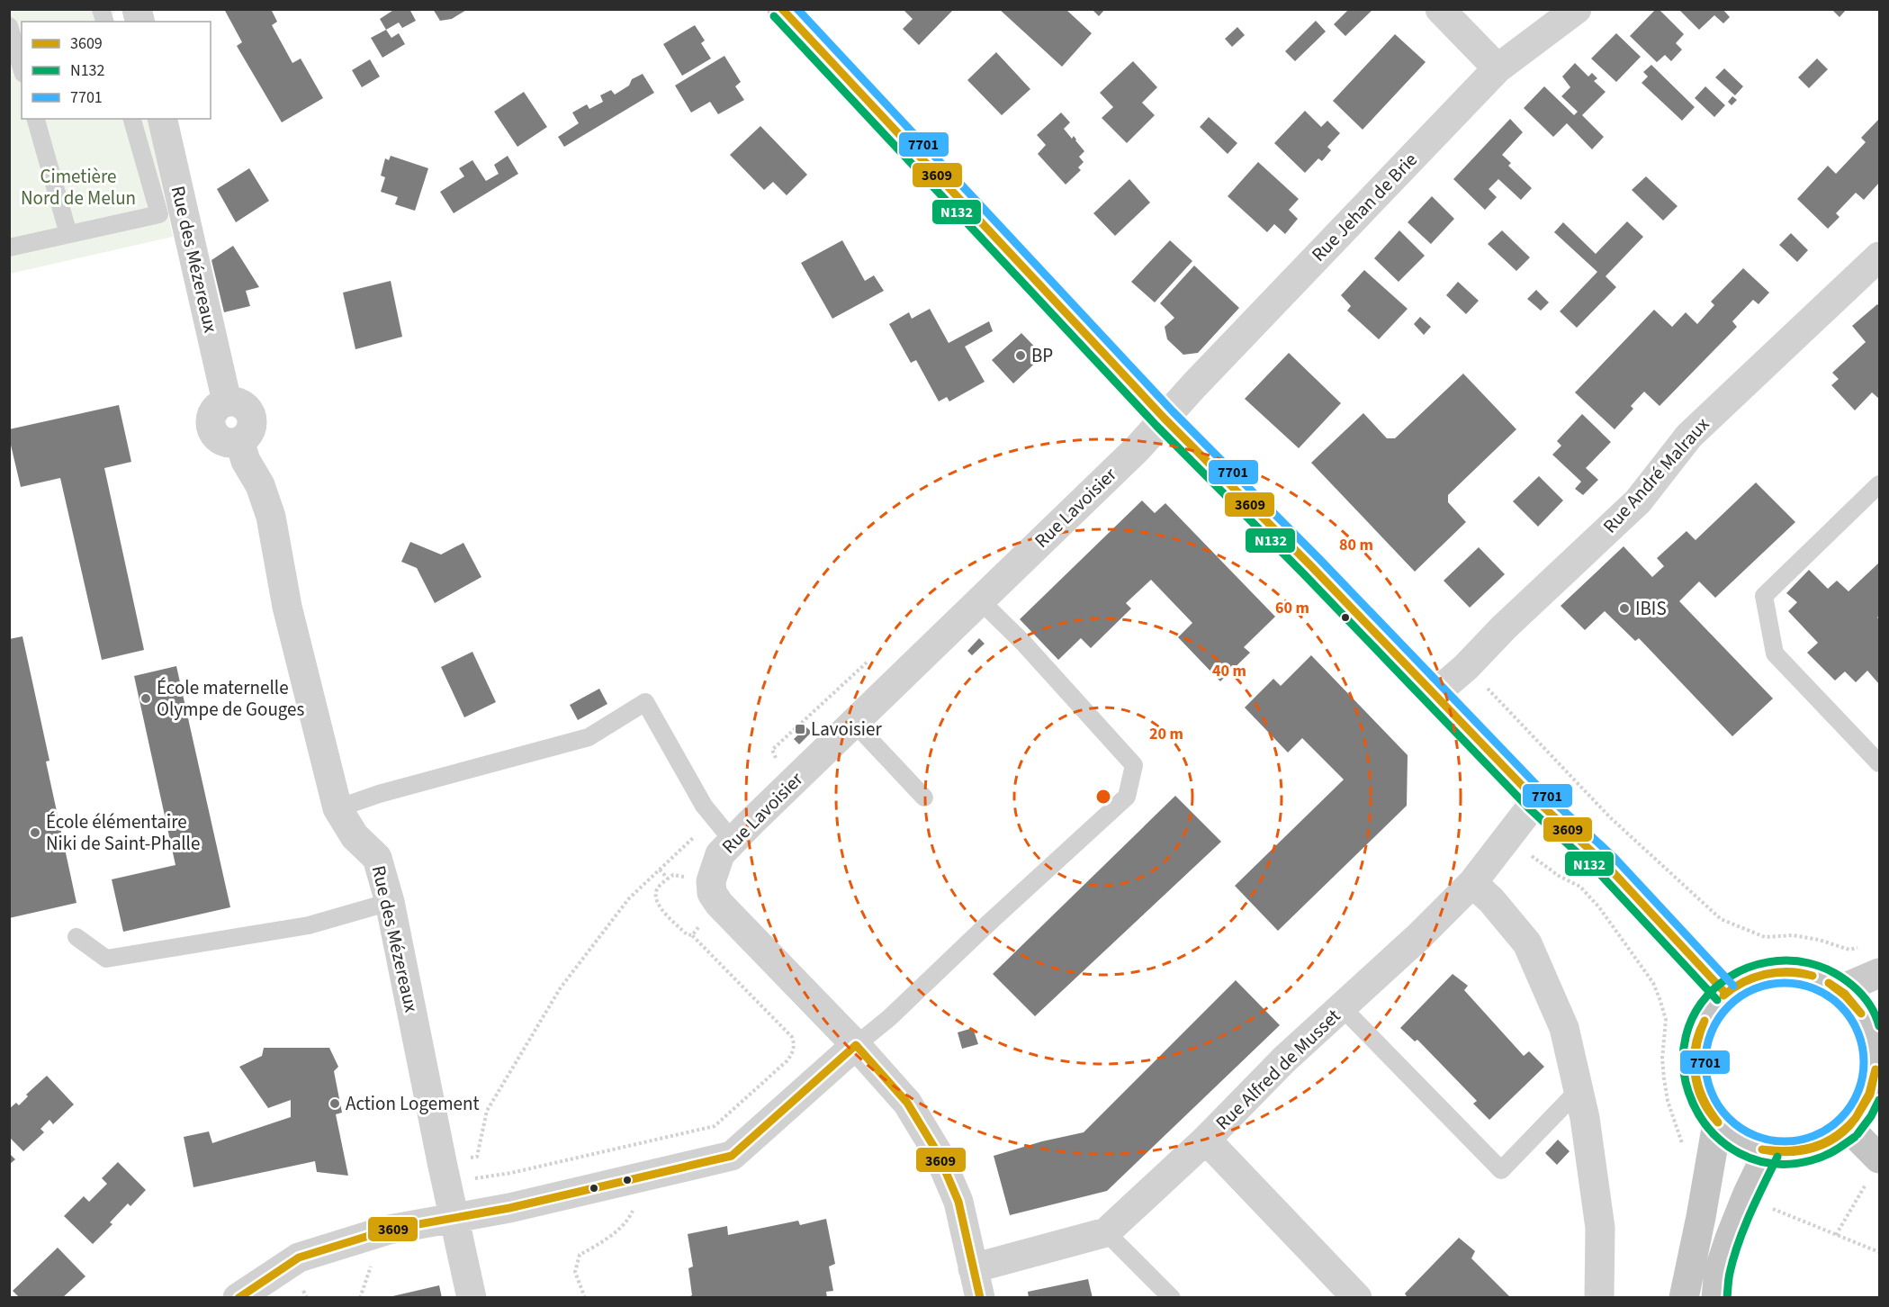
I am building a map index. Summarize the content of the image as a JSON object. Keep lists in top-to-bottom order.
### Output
{
  "streets": {
    "street": [
      "Rue Jehan de Brie",
      "Rue des Mézereaux",
      "Rue André Malraux",
      "Rue Lavoisier",
      "Rue Alfred de Musset"
    ]
  },
  "crossings": [
    ["Rue Jehan de Brie", "Rue Lavoisier"],
    ["Rue Lavoisier", "Rue Alfred de Musset"]
  ],
  "parks": ["Cimetière Nord de Melun"],
  "places": {
    "other": [
      "BP",
      "IBIS",
      "École maternelle Olympe de Gouges",
      "École élémentaire Niki de Saint-Phalle",
      "Action Logement"
    ],
    "transit": ["Lavoisier"]
  },
  "lines": ["transit line 3609", "transit line 7701", "transit line N132"],
  "legend": ["3609", "N132", "7701"],
  "rings": [
    "80 m",
    "60 m",
    "40 m",
    "20 m"
  ]
}
